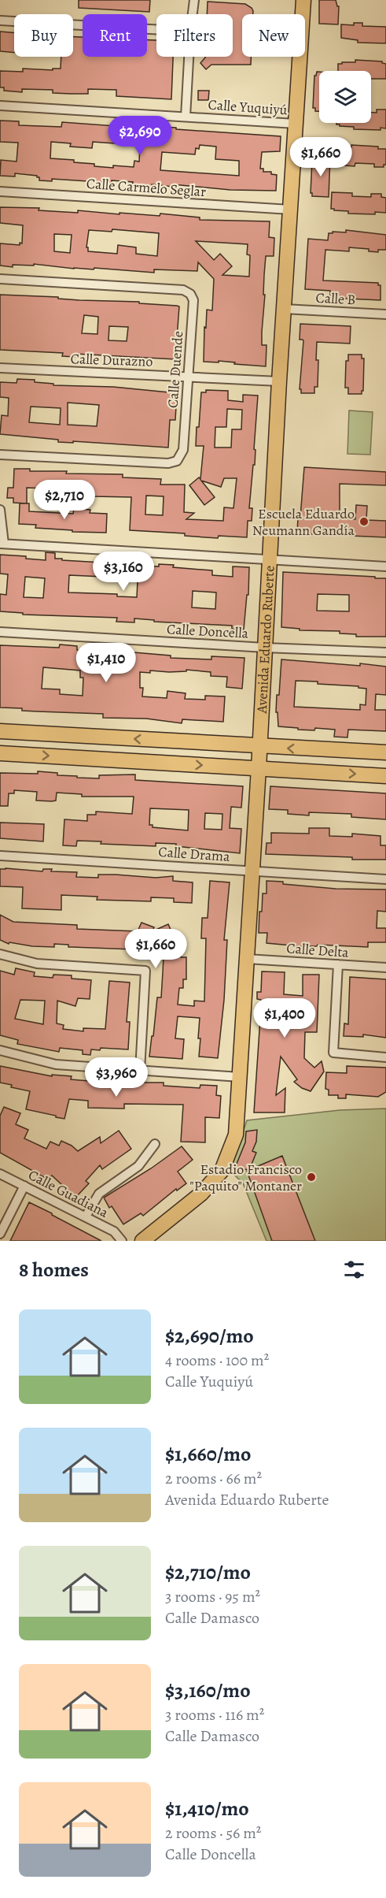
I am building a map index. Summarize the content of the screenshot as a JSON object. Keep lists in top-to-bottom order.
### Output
{
  "streets": {
    "main road": ["Avenida Eduardo Ruberte"],
    "street": [
      "Calle Yuquiyú",
      "Calle Carmelo Seglar",
      "Calle B",
      "Calle Durazno",
      "Calle Duende",
      "Calle Doncella",
      "Calle Drama",
      "Calle Delta",
      "Calle Guadiana"
    ]
  },
  "crossings": [
    ["Calle Yuquiyú", "Avenida Eduardo Ruberte"],
    ["Calle Carmelo Seglar", "Avenida Eduardo Ruberte"],
    ["Calle B", "Avenida Eduardo Ruberte"],
    ["Calle Durazno", "Calle Duende"],
    ["Calle Durazno", "Avenida Eduardo Ruberte"],
    ["Calle Doncella", "Avenida Eduardo Ruberte"],
    ["Avenida Eduardo Ruberte", "Calle Drama"],
    ["Avenida Eduardo Ruberte", "Calle Delta"]
  ],
  "places": ["Escuela Eduardo Neumann Gandía", "Estadio Francisco \"Paquito\" Montaner"],
  "page": {
    "chip": [
      "Buy",
      "Rent",
      "Filters",
      "New"
    ],
    "price": [
      "$2,690",
      "$1,660",
      "$2,710",
      "$3,160",
      "$1,410",
      "$1,660",
      "$1,400",
      "$3,960"
    ],
    "heading": "8 homes",
    "list": [
      {
        "name": "$2,690/mo",
        "note": "4 rooms · 100 m² · Calle Yuquiyú"
      },
      {
        "name": "$1,660/mo",
        "note": "2 rooms · 66 m² · Avenida Eduardo Ruberte"
      },
      {
        "name": "$2,710/mo",
        "note": "3 rooms · 95 m² · Calle Damasco"
      },
      {
        "name": "$3,160/mo",
        "note": "3 rooms · 116 m² · Calle Damasco"
      },
      {
        "name": "$1,410/mo",
        "note": "2 rooms · 56 m² · Calle Doncella"
      }
    ]
  }
}
